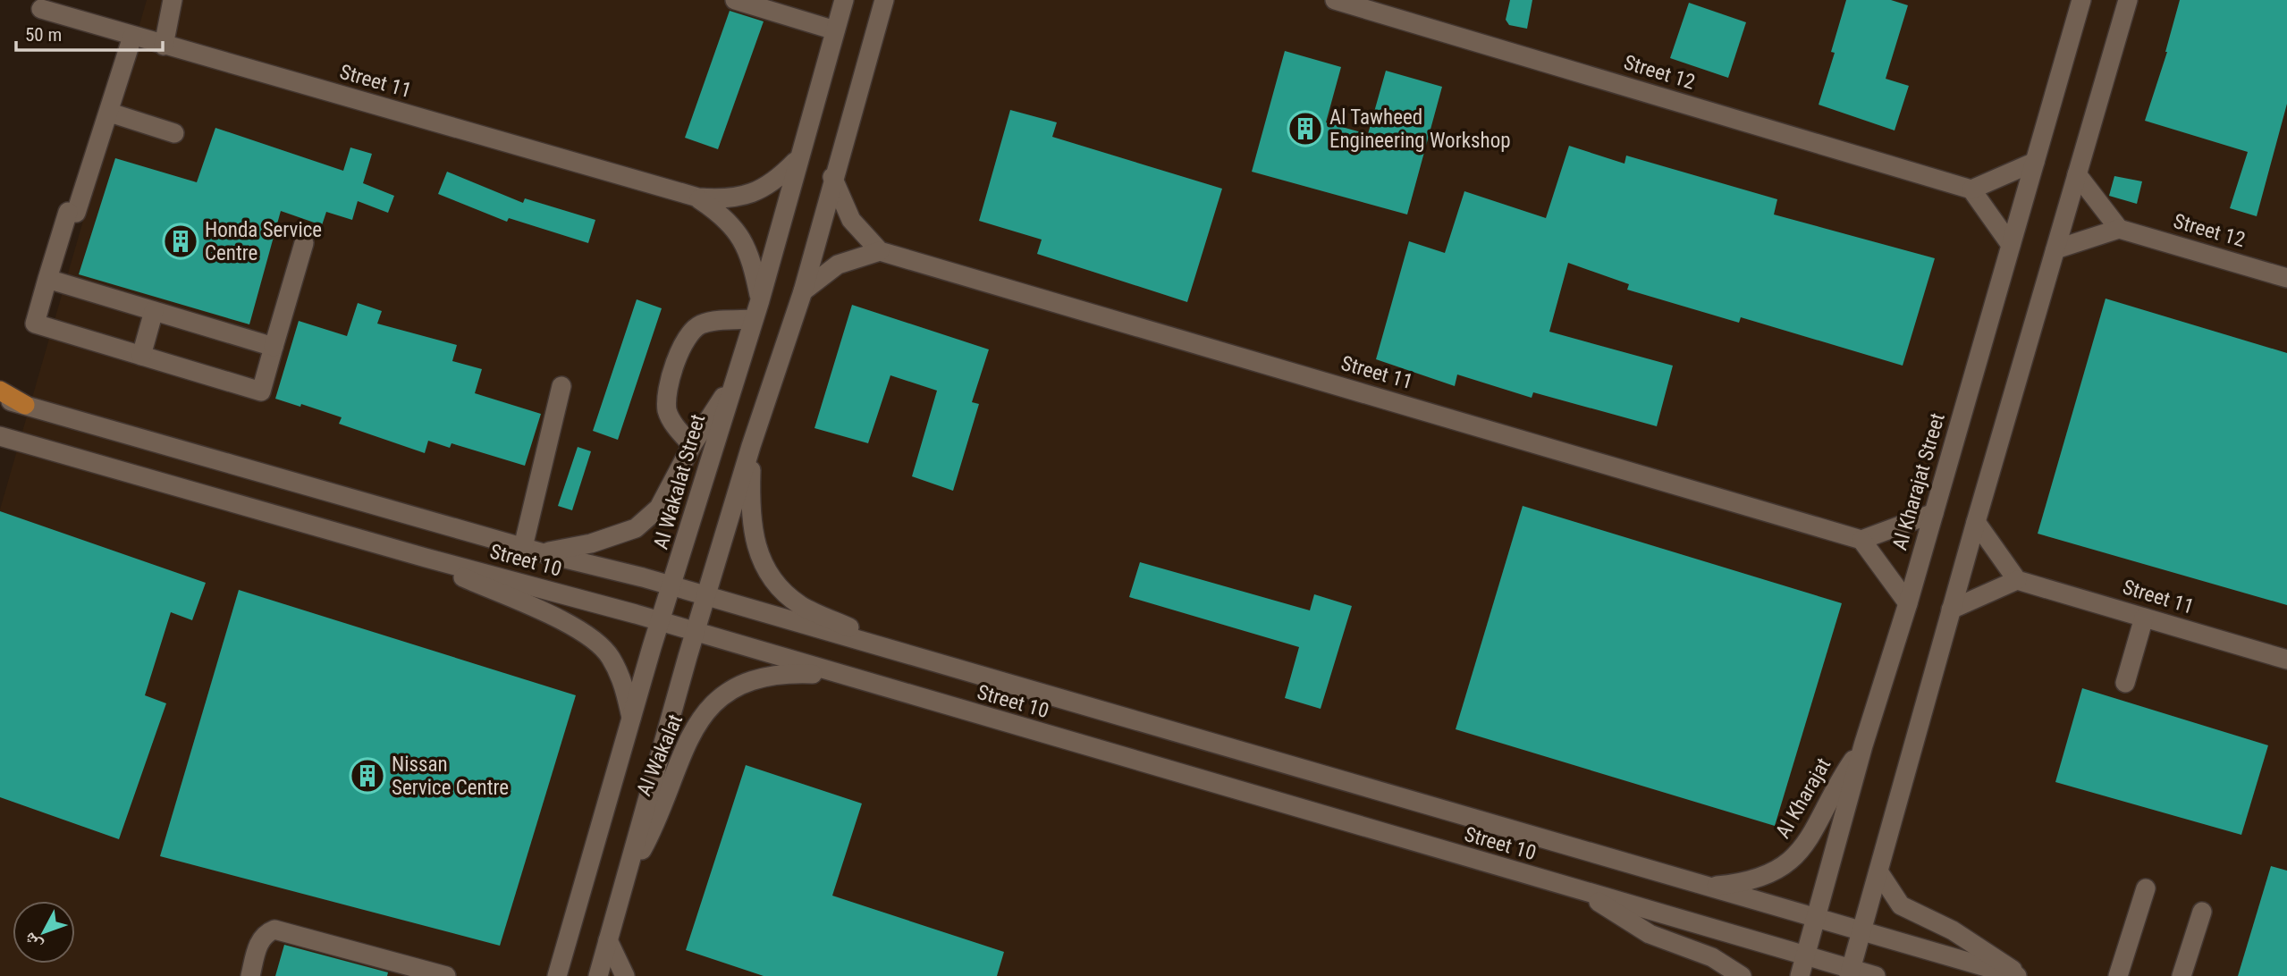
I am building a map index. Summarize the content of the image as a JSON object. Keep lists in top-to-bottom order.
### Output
{
  "streets": {
    "street": [
      "Street 12",
      "Street 11",
      "Al Wakalat Street",
      "Al Kharajat Street",
      "Street 10",
      "Al Wakalat",
      "Al Kharajat"
    ]
  },
  "crossings": [
    ["Street 11", "Al Wakalat Street"],
    ["Al Wakalat Street", "Street 10"],
    ["Al Kharajat Street", "Street 10"],
    ["Al Kharajat Street", "Al Kharajat"],
    ["Street 10", "Al Wakalat"],
    ["Street 10", "Al Kharajat"]
  ],
  "places": {
    "building": ["Al Tawheed Engineering Workshop", "Honda Service Centre", "Nissan Service Centre"]
  },
  "scale_bar": "50 m",
  "north": "bottom left"
}
